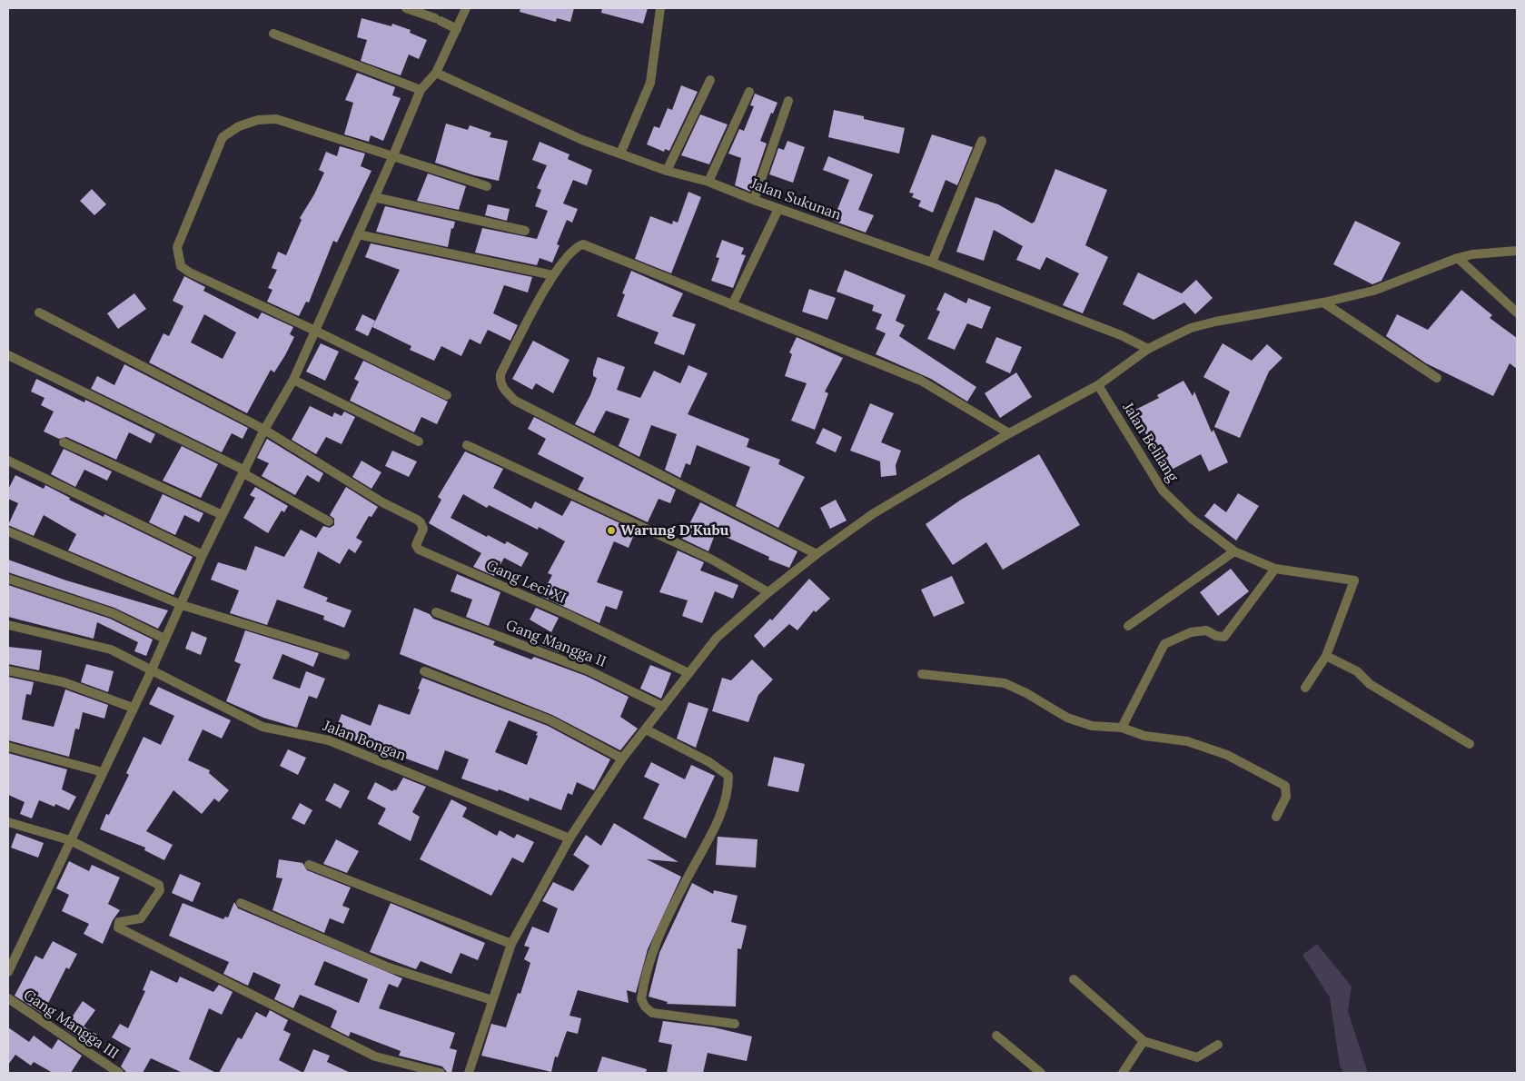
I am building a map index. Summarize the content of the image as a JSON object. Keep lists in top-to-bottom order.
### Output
{
  "streets": {
    "street": [
      "Jalan Sukunan",
      "Jalan Belilang",
      "Gang Leci XI",
      "Gang Mangga II",
      "Jalan Bongan",
      "Gang Mangga III"
    ]
  },
  "places": ["Warung D'Kubu"]
}
